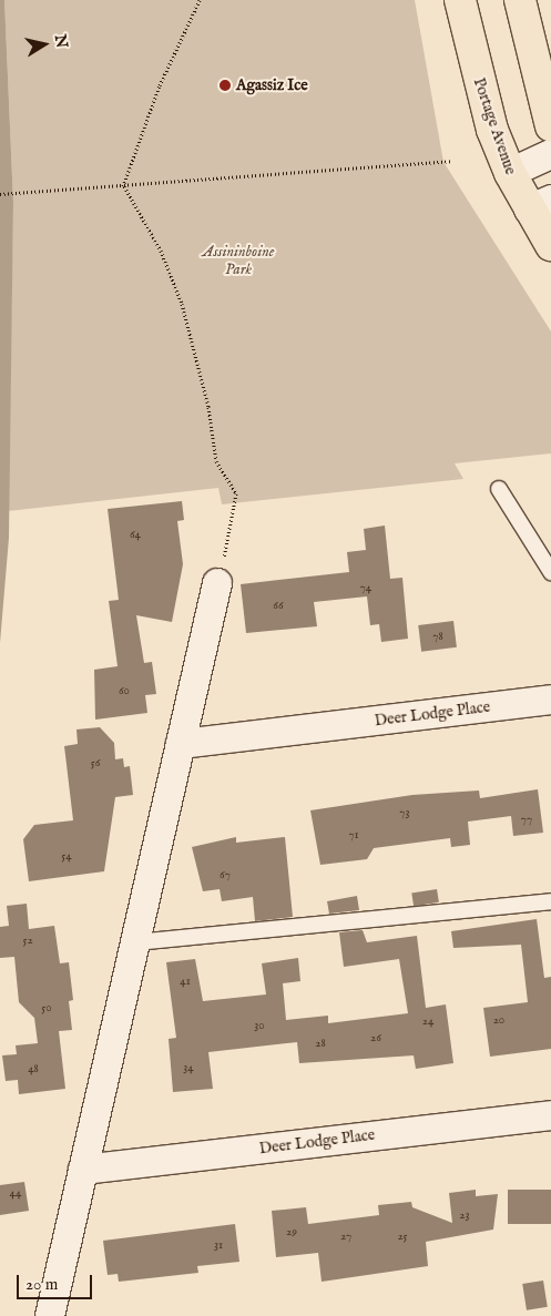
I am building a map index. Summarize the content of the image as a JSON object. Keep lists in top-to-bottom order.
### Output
{
  "streets": {
    "highway": ["Portage Avenue"],
    "street": ["Deer Lodge Place"]
  },
  "parks": ["Assininboine Park"],
  "places": ["Agassiz Ice"],
  "house_numbers": [
    "64",
    "74",
    "66",
    "78",
    "60",
    "56",
    "73",
    "77",
    "71",
    "54",
    "67",
    "52",
    "41",
    "50",
    "20",
    "24",
    "30",
    "26",
    "28",
    "34",
    "48",
    "44",
    "23",
    "29",
    "27",
    "25",
    "31"
  ],
  "scale_bar": "20 m",
  "north": "right"
}
